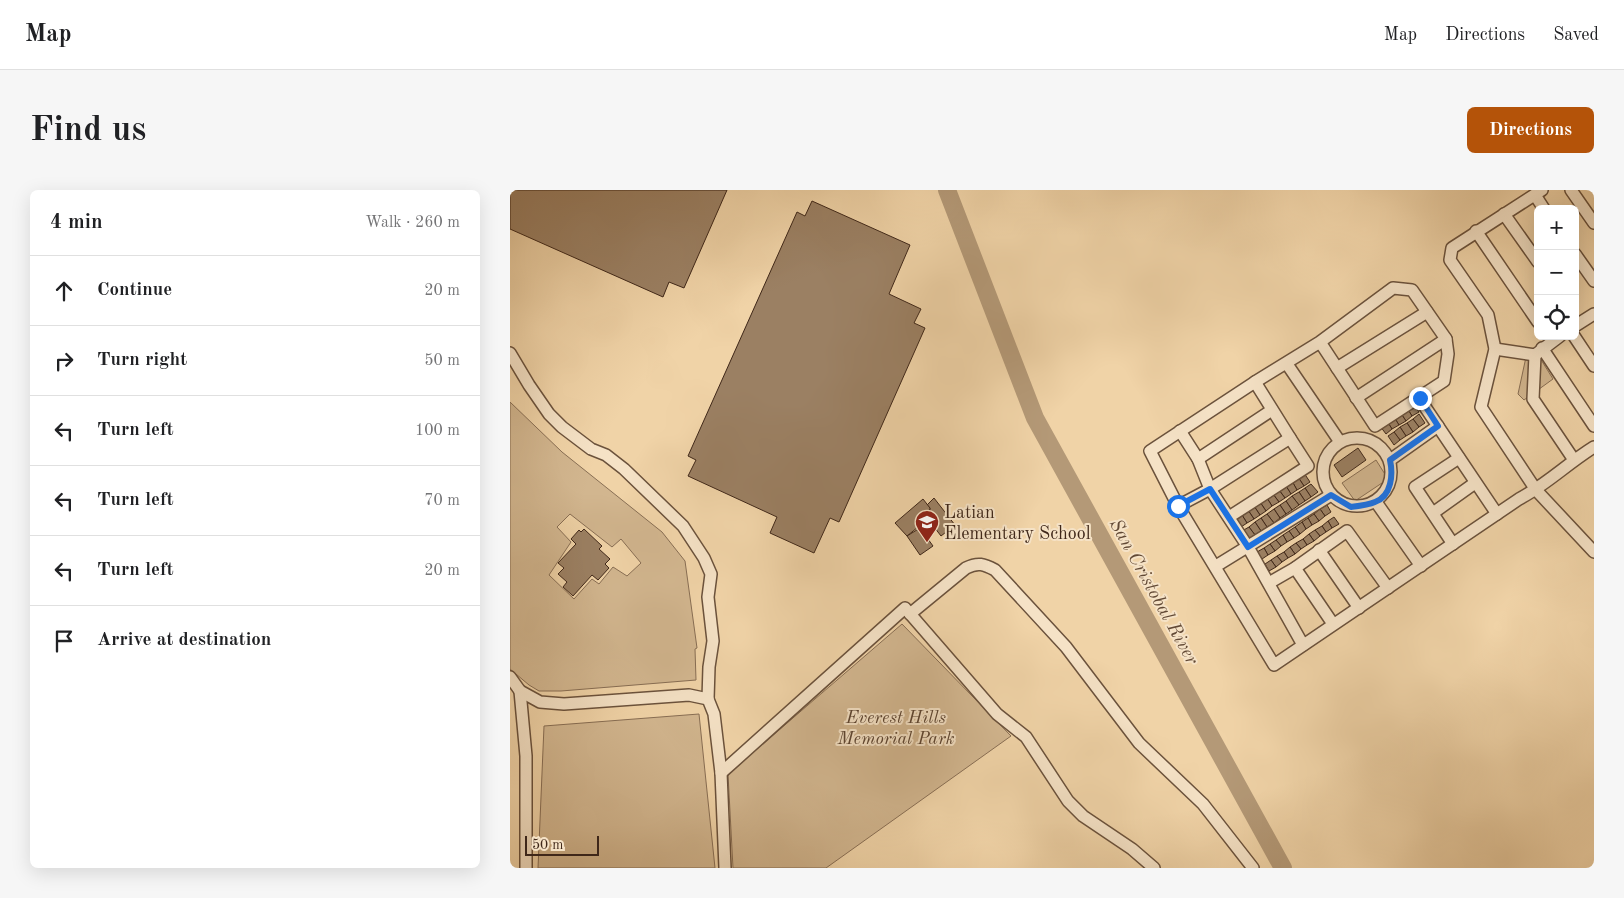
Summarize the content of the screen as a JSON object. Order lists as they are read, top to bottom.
{
  "water": ["San Cristobal River"],
  "parks": ["Everest Hills Memorial Park"],
  "places": {
    "school or university": ["Latian Elementary School"]
  },
  "scale_bar": "50 m",
  "page": {
    "header": "Map",
    "nav": ["Map", "Directions", "Saved"],
    "buttons": "Directions",
    "title": "Find us",
    "heading": ["4 min", "Walk · 260 m"],
    "map_buttons": ["+", "−"],
    "list": [
      ["Continue", "20 m"],
      ["Turn right", "50 m"],
      ["Turn left", "100 m"],
      ["Turn left", "70 m"],
      ["Turn left", "20 m"],
      "Arrive at destination"
    ],
    "scale": "50 m"
  }
}
